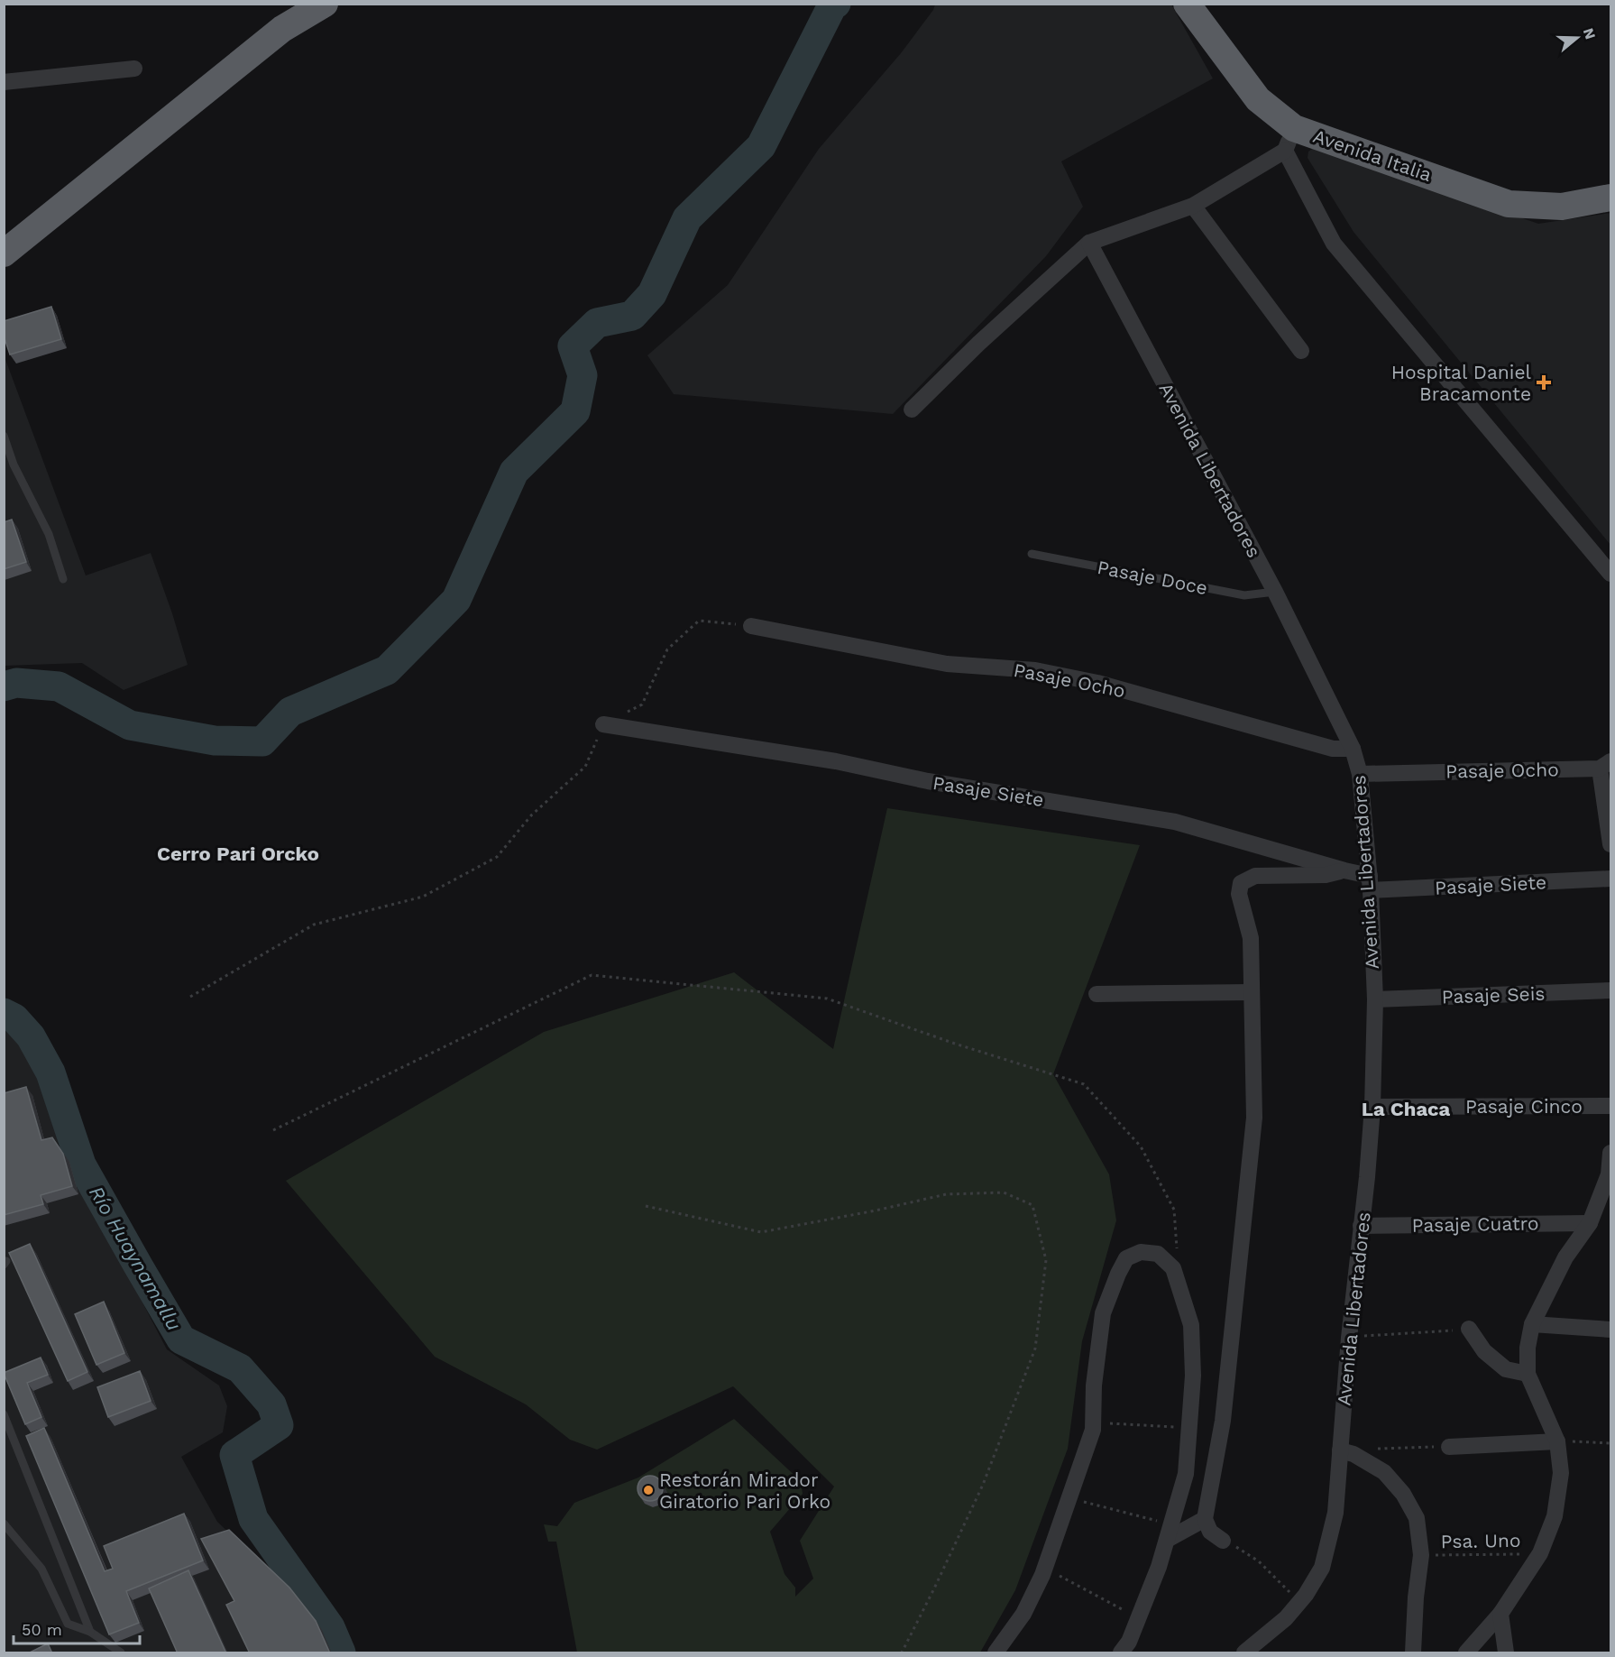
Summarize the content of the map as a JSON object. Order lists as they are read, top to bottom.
{
  "streets": {
    "highway": ["Avenida Italia"],
    "street": [
      "Avenida Libertadores",
      "Pasaje Ocho",
      "Pasaje Siete",
      "Pasaje Seis",
      "Pasaje Cinco",
      "Pasaje Cuatro"
    ],
    "lane": ["Pasaje Doce"],
    "path": ["Psa. Uno"]
  },
  "crossings": [
    ["Avenida Libertadores", "Pasaje Doce"],
    ["Avenida Libertadores", "Pasaje Ocho"],
    ["Avenida Libertadores", "Pasaje Siete"],
    ["Avenida Libertadores", "Pasaje Seis"],
    ["Avenida Libertadores", "Pasaje Cinco"],
    ["Avenida Libertadores", "Pasaje Cuatro"]
  ],
  "districts": ["Cerro Pari Orcko", "La Chaca"],
  "water": ["Río Huaynamallu"],
  "places": {
    "health": ["Hospital Daniel Bracamonte"],
    "other": ["Restorán Mirador Giratorio Pari Orko"]
  },
  "scale_bar": "50 m",
  "north": "right"
}
